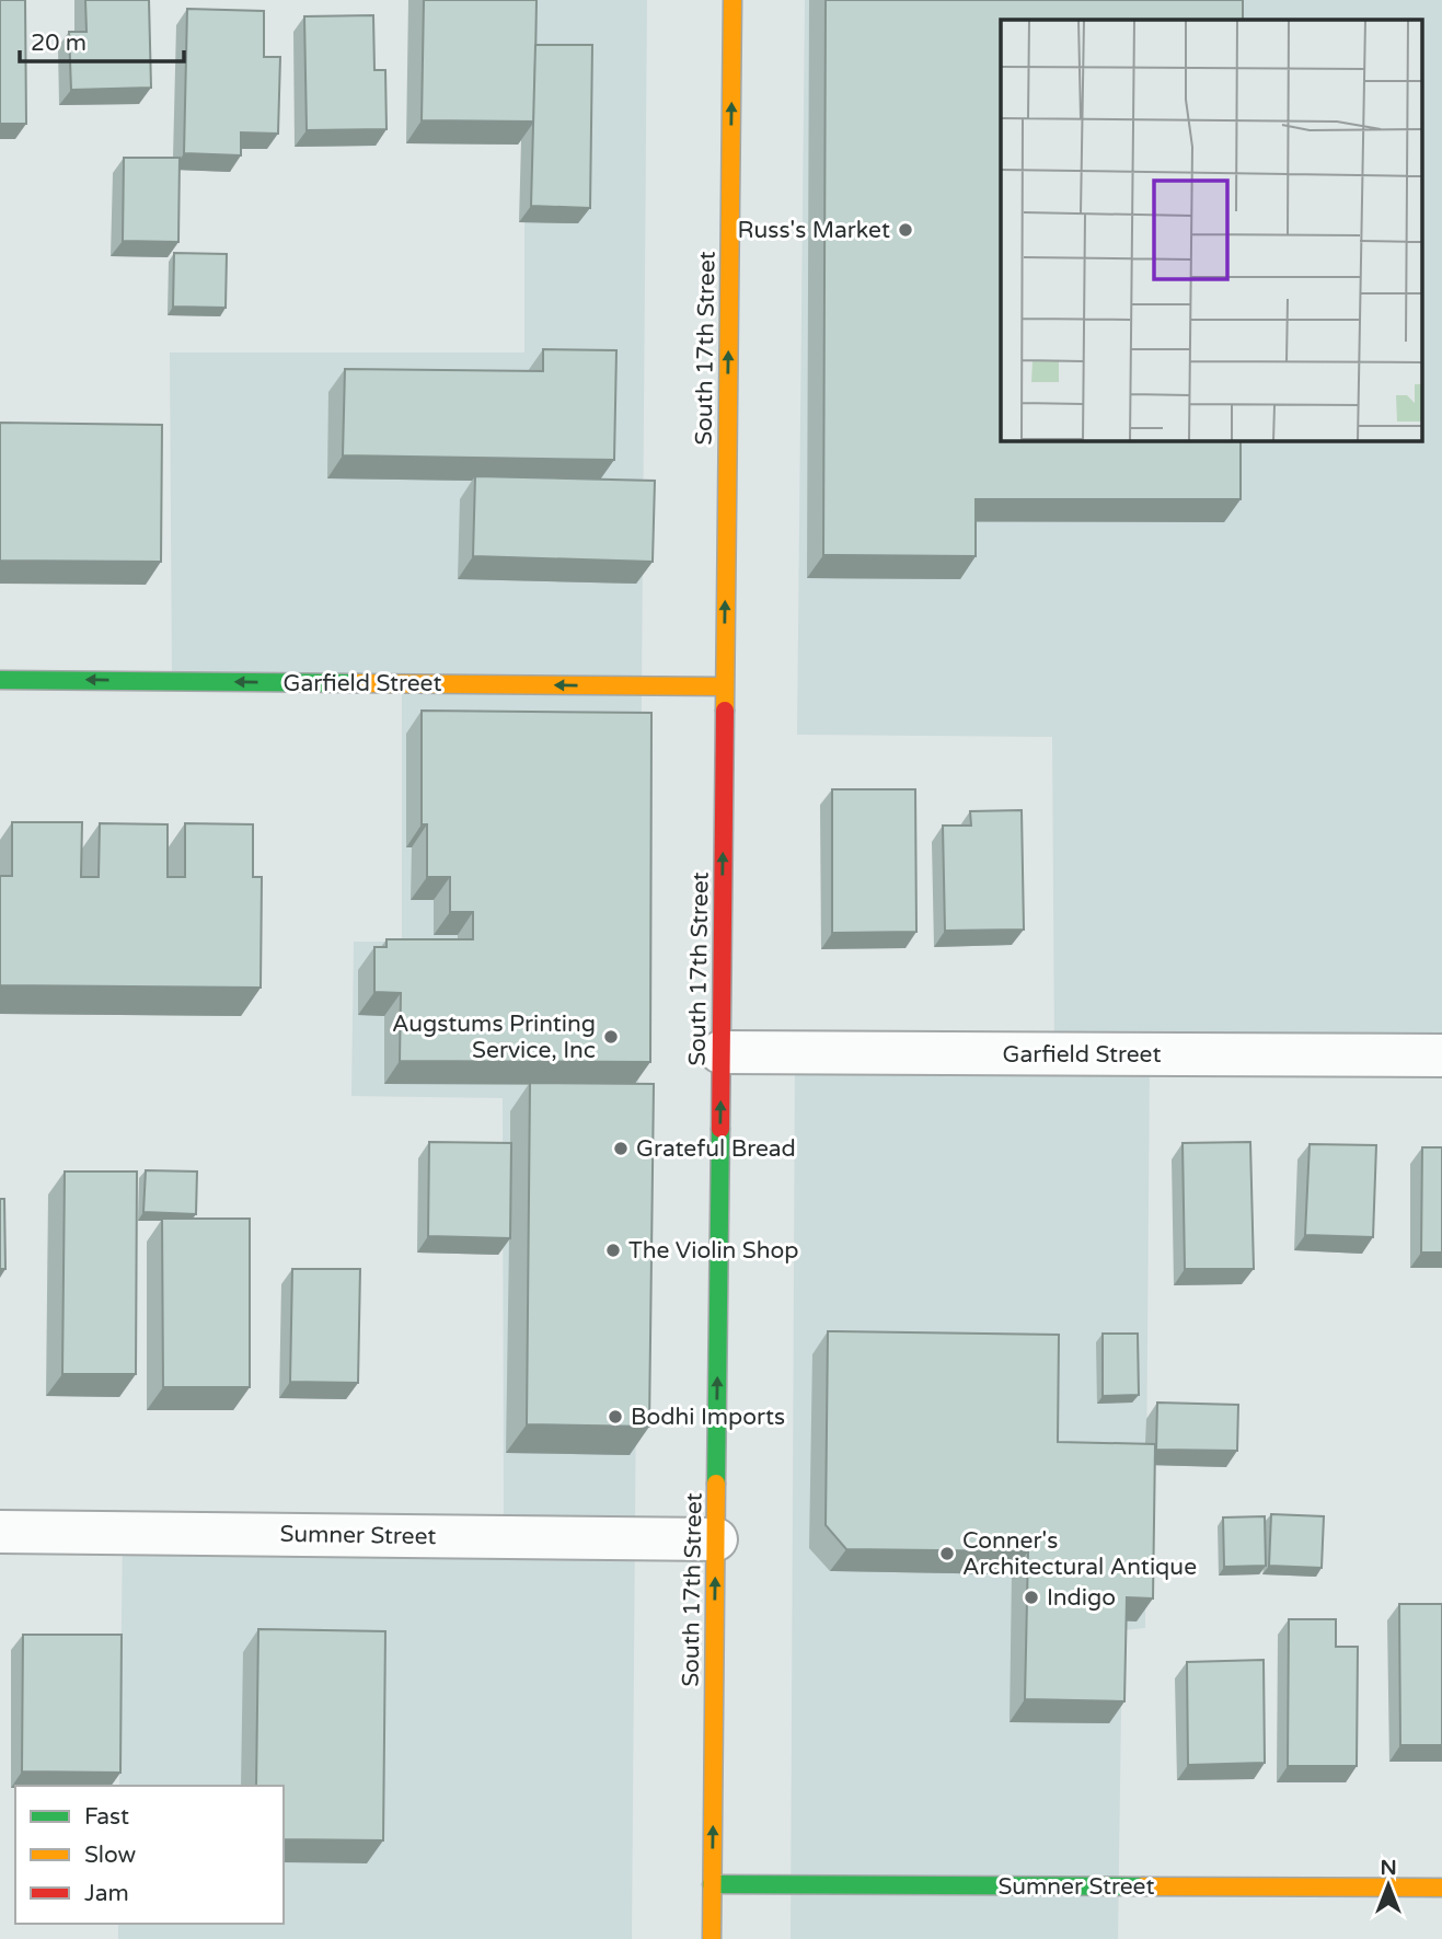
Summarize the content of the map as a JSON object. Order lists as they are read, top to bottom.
{
  "streets": {
    "main road": ["South 17th Street", "Garfield Street", "Sumner Street"]
  },
  "crossings": [
    ["South 17th Street", "Garfield Street"],
    ["South 17th Street", "Sumner Street"]
  ],
  "one_way": ["South 17th Street", "Garfield Street"],
  "places": [
    "Russ's Market",
    "Augstums Printing Service, Inc",
    "Grateful Bread",
    "The Violin Shop",
    "Bodhi Imports",
    "Conner's Architectural Antique",
    "Indigo"
  ],
  "legend": ["Fast", "Slow", "Jam"],
  "scale_bar": "20 m",
  "north": "top"
}
